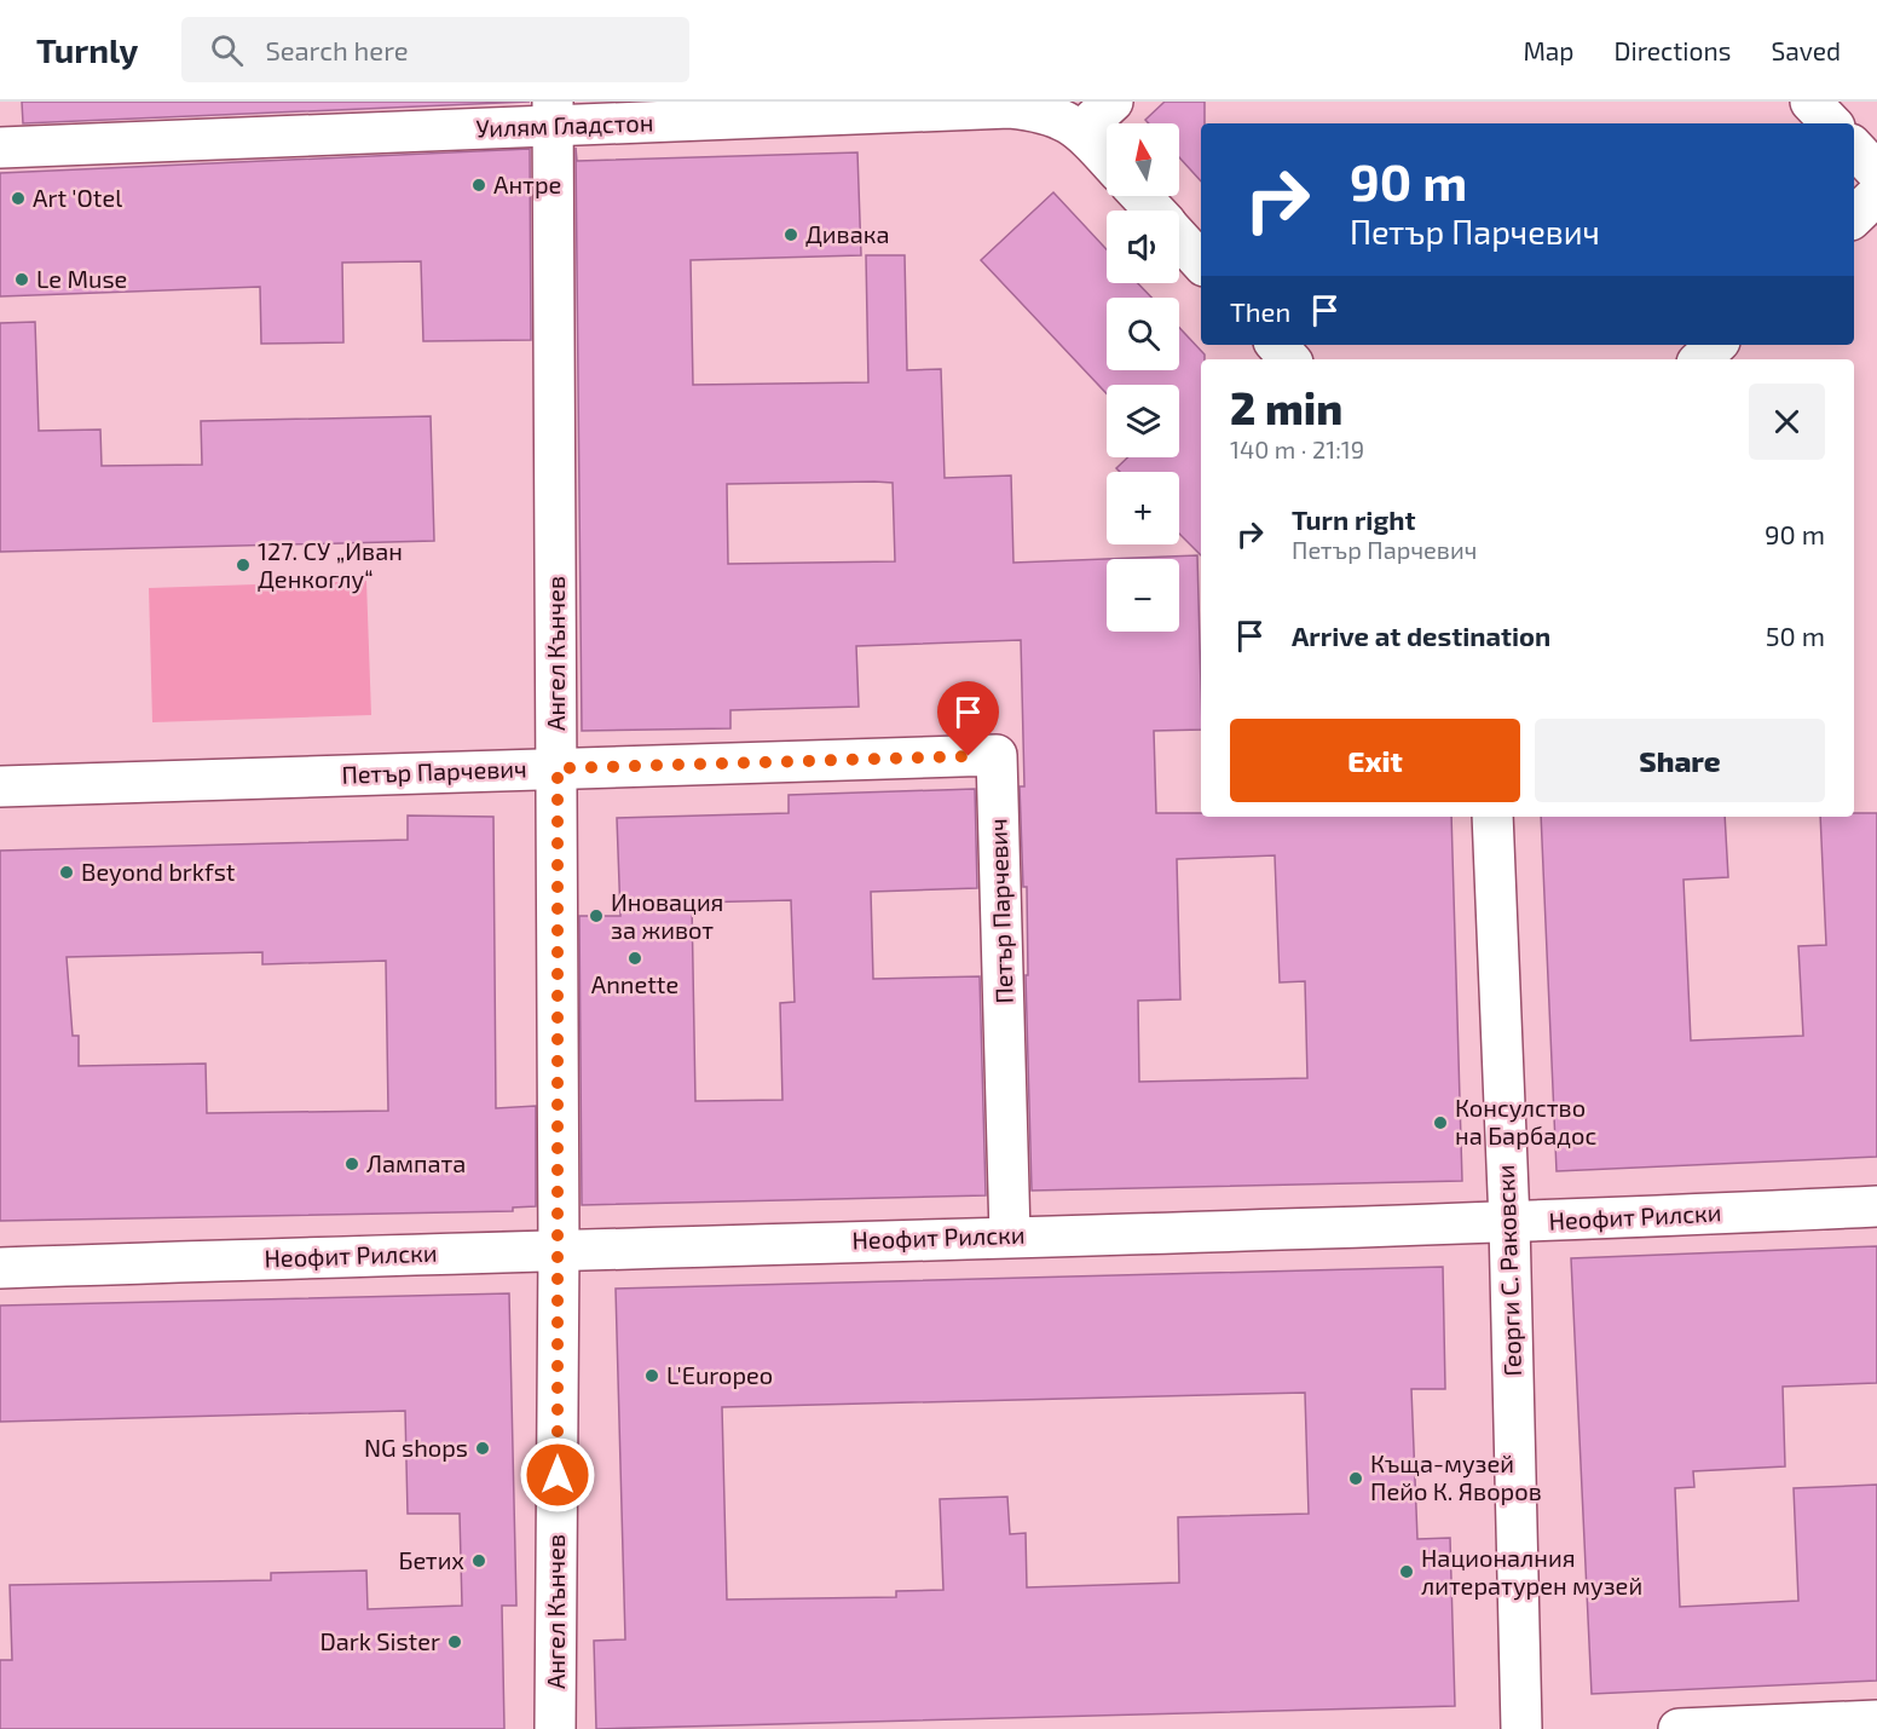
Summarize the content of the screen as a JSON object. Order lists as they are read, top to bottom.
{
  "streets": {
    "street": [
      "Уилям Гладстон",
      "Ангел Кънчев",
      "Петър Парчевич",
      "Неофит Рилски",
      "Георги С. Раковски"
    ]
  },
  "crossings": [
    ["Уилям Гладстон", "Ангел Кънчев"],
    ["Ангел Кънчев", "Петър Парчевич"],
    ["Ангел Кънчев", "Неофит Рилски"],
    ["Петър Парчевич", "Неофит Рилски"],
    ["Неофит Рилски", "Георги С. Раковски"]
  ],
  "places": [
    "Антре",
    "Art 'Otel",
    "Дивака",
    "Le Muse",
    "127. СУ „Иван Денкоглу“",
    "Beyond brkfst",
    "Иновация за живот",
    "Annette",
    "Консулство на Барбадос",
    "Лампата",
    "L'Europeo",
    "NG shops",
    "Къща-музей Пейо К. Яворов",
    "Бетих",
    "Националния литературен музей",
    "Dark Sister"
  ],
  "north": "top",
  "page": {
    "header": "Turnly",
    "search": "Search here",
    "nav": ["Map", "Directions", "Saved"],
    "map_buttons": ["+", "−"],
    "turn": ["90 m", "Петър Парчевич"],
    "then": "Then",
    "heading": ["2 min", "140 m · 21:19"],
    "list": [
      {
        "name": "Turn right",
        "note": "Петър Парчевич",
        "value": "90 m"
      },
      {
        "name": "Arrive at destination",
        "value": "50 m"
      }
    ],
    "buttons": ["Exit", "Share"]
  }
}
